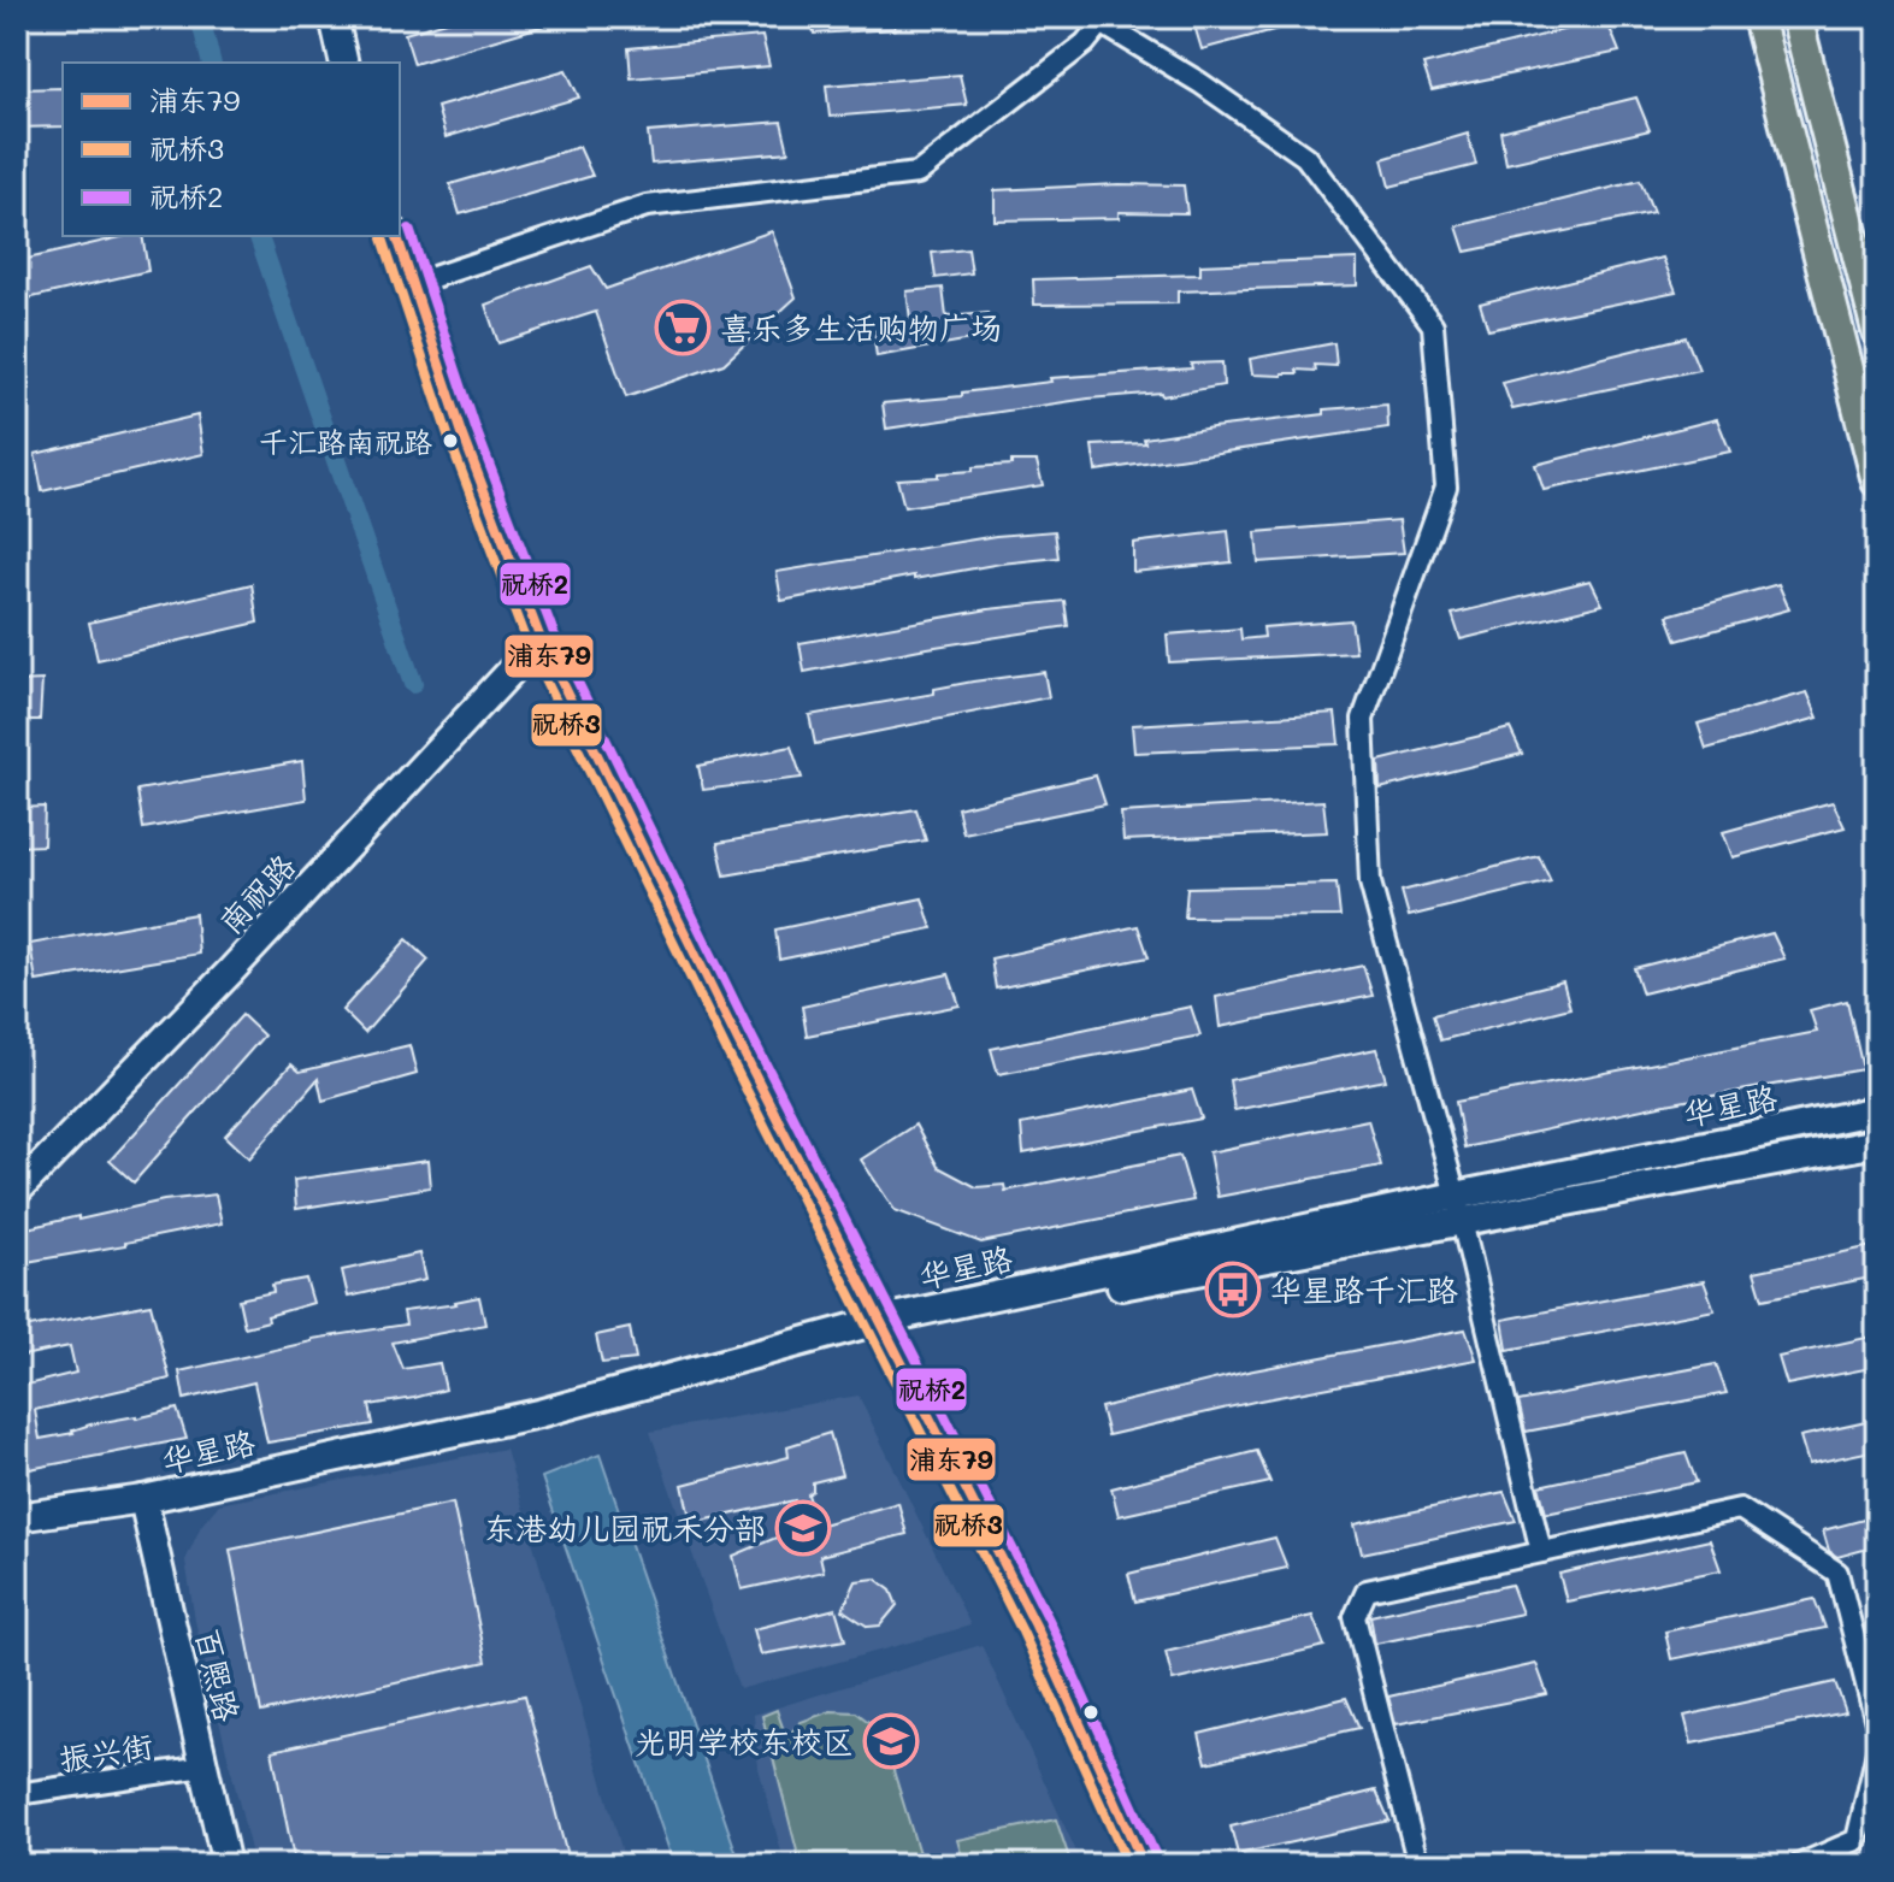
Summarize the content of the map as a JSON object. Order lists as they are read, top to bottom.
{
  "streets": {
    "street": [
      "南祝路",
      "华星路",
      "百熙路",
      "振兴街"
    ]
  },
  "crossings": [
    ["华星路", "百熙路"],
    ["百熙路", "振兴街"]
  ],
  "places": {
    "supermarket": ["喜乐多生活购物广场"],
    "other": ["千汇路南祝路"],
    "bus stop": ["华星路千汇路"],
    "school or university": ["东港幼儿园祝禾分部", "光明学校东校区"]
  },
  "lines": ["transit line 祝桥2", "transit line 浦东79", "transit line 祝桥3"],
  "legend": ["浦东79", "祝桥3", "祝桥2"]
}
